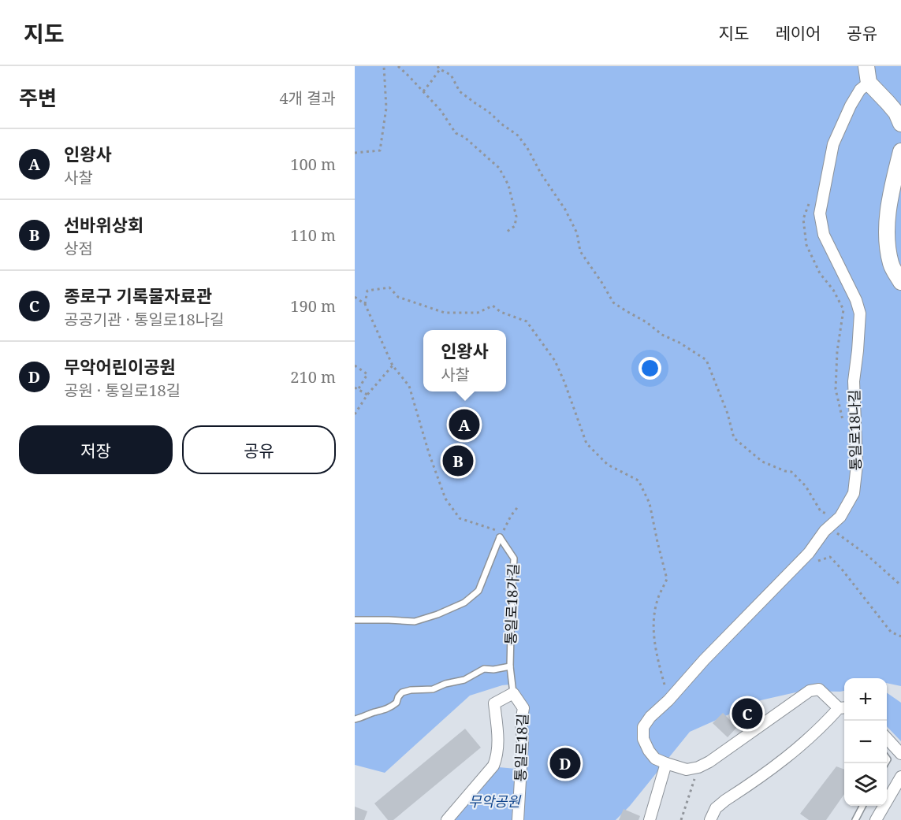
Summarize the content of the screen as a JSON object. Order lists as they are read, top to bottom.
{
  "streets": {
    "street": ["통일로18나길", "통일로18길"],
    "lane": ["통일로18가길"]
  },
  "crossings": [
    ["통일로18가길", "통일로18길"]
  ],
  "parks": ["무악공원"],
  "page": {
    "header": "지도",
    "nav": ["지도", "레이어", "공유"],
    "heading": ["주변", "4개 결과"],
    "list": [
      {
        "mark": "A",
        "name": "인왕사",
        "note": "사찰",
        "value": "100 m"
      },
      {
        "mark": "B",
        "name": "선바위상회",
        "note": "상점",
        "value": "110 m"
      },
      {
        "mark": "C",
        "name": "종로구 기록물자료관",
        "note": "공공기관 · 통일로18나길",
        "value": "190 m"
      },
      {
        "mark": "D",
        "name": "무악어린이공원",
        "note": "공원 · 통일로18길",
        "value": "210 m"
      }
    ],
    "popup": ["인왕사", "사찰"],
    "pins": [
      "A",
      "B",
      "C",
      "D"
    ],
    "buttons": ["저장", "공유"],
    "map_buttons": ["+", "−"]
  }
}
